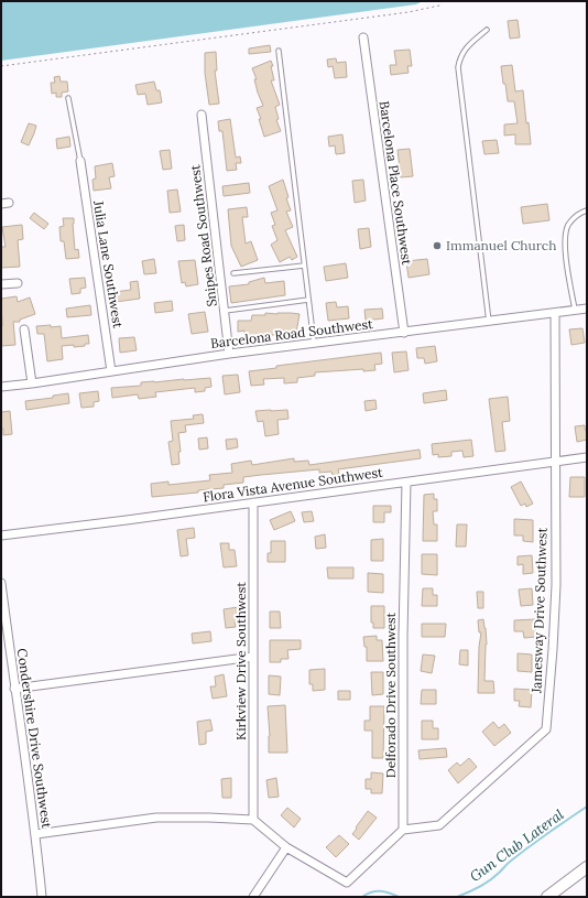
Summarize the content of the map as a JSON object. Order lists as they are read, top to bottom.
{
  "streets": {
    "street": [
      "Barcelona Place Southwest",
      "Snipes Road Southwest",
      "Julia Lane Southwest",
      "Barcelona Road Southwest",
      "Flora Vista Avenue Southwest",
      "Jamesway Drive Southwest",
      "Kirkview Drive Southwest",
      "Delforado Drive Southwest",
      "Condershire Drive Southwest"
    ]
  },
  "crossings": [
    ["Barcelona Place Southwest", "Barcelona Road Southwest"],
    ["Snipes Road Southwest", "Barcelona Road Southwest"],
    ["Julia Lane Southwest", "Barcelona Road Southwest"],
    ["Barcelona Road Southwest", "Jamesway Drive Southwest"],
    ["Flora Vista Avenue Southwest", "Jamesway Drive Southwest"],
    ["Flora Vista Avenue Southwest", "Kirkview Drive Southwest"],
    ["Flora Vista Avenue Southwest", "Delforado Drive Southwest"],
    ["Jamesway Drive Southwest", "Delforado Drive Southwest"]
  ],
  "water": ["Gun Club Lateral"],
  "places": ["Immanuel Church"]
}
